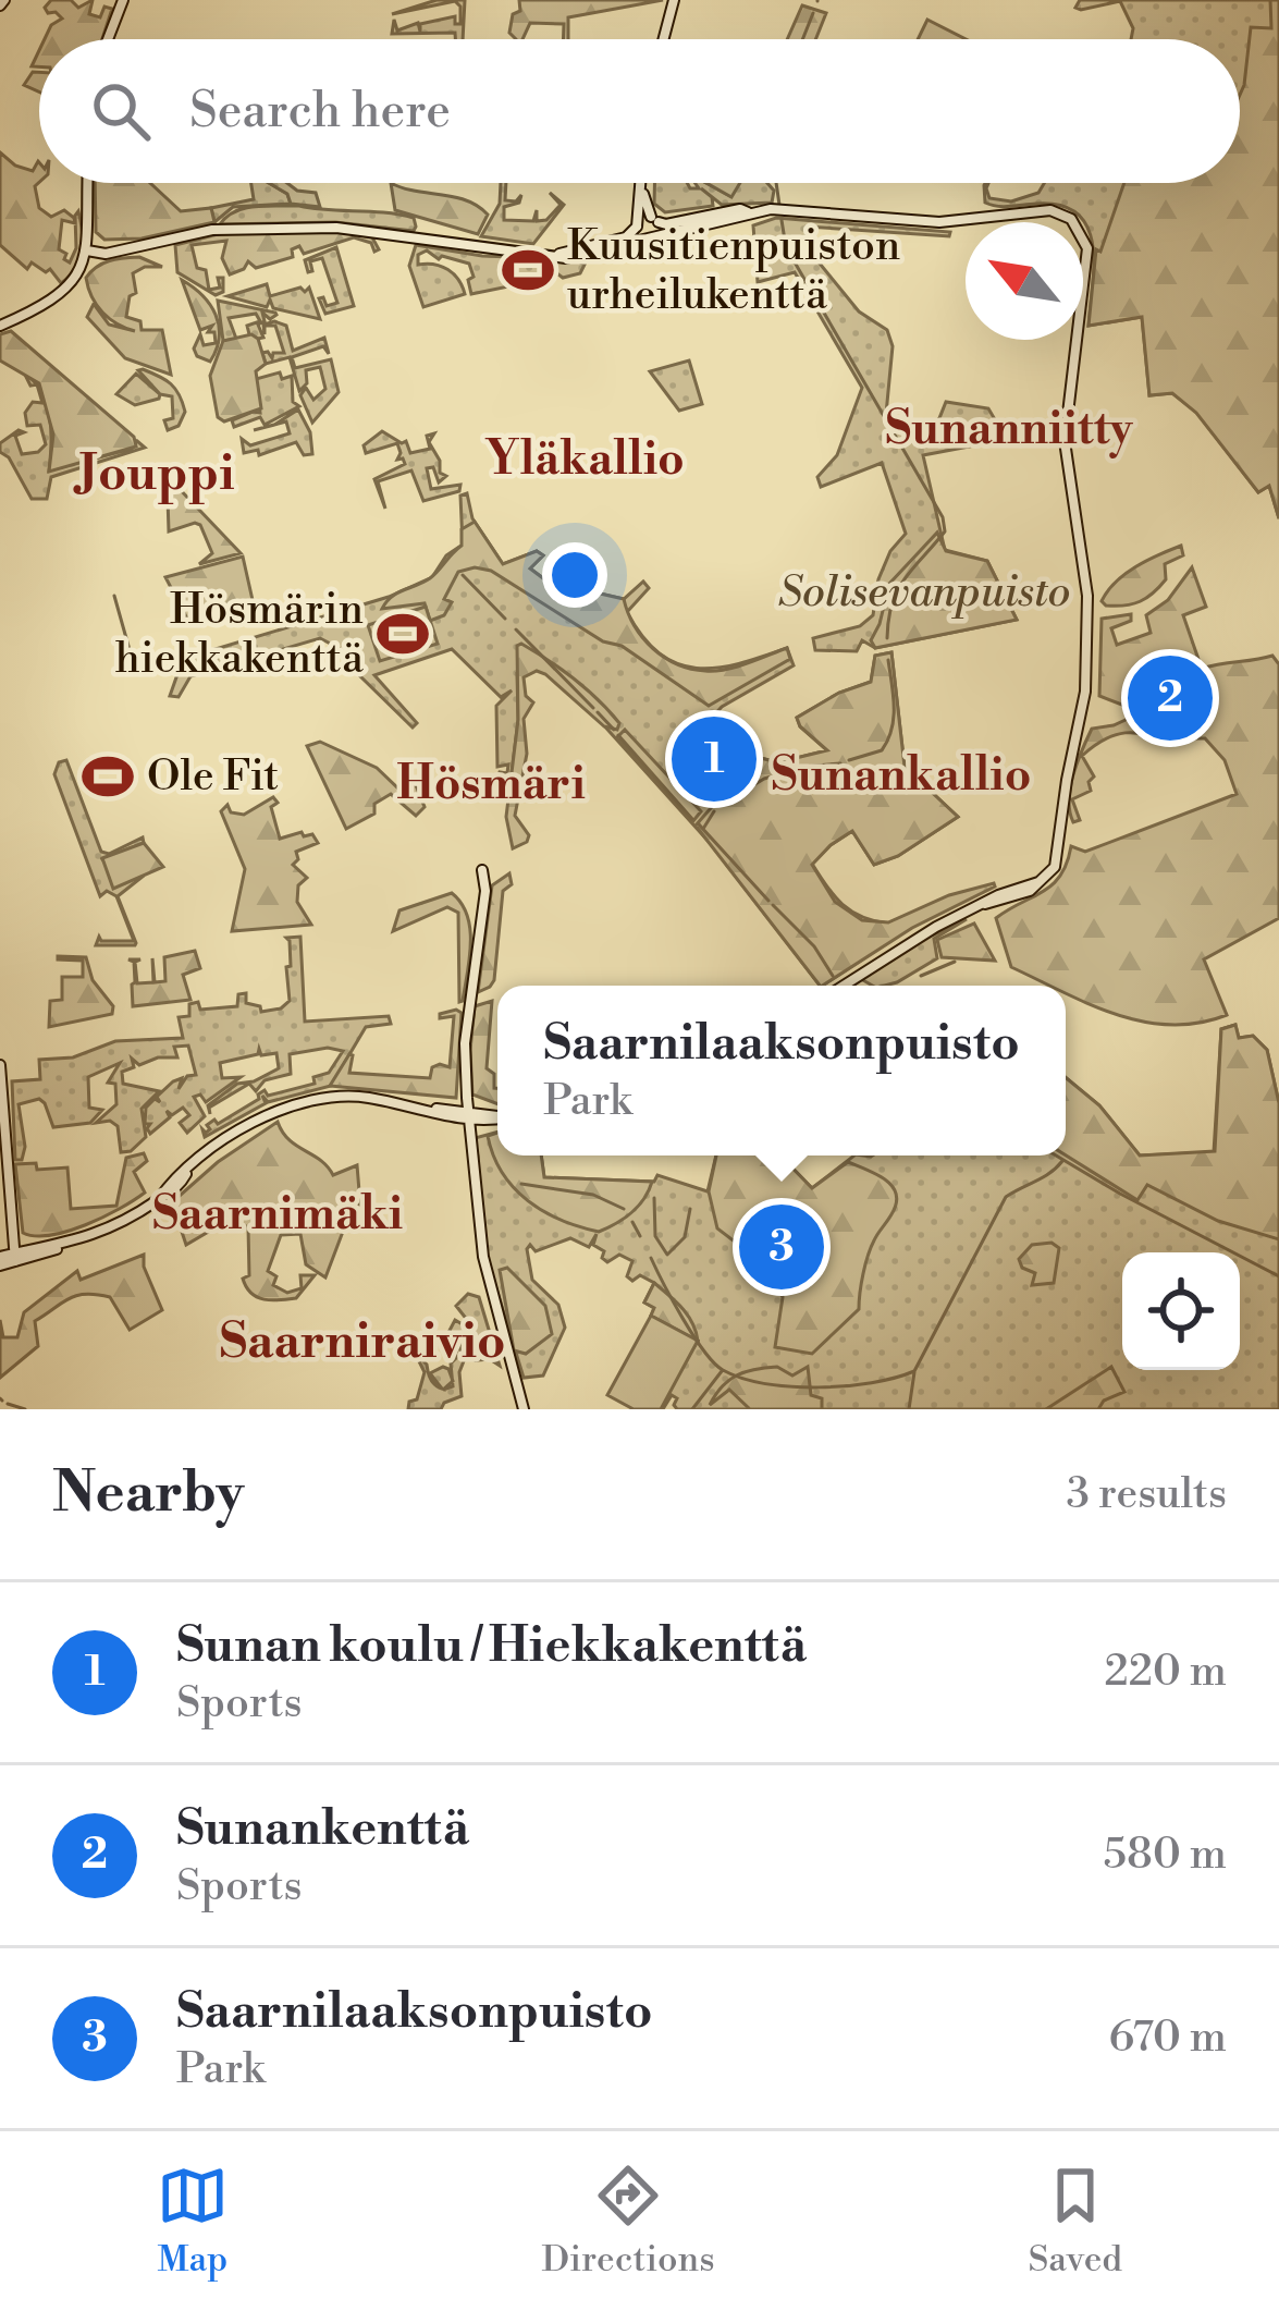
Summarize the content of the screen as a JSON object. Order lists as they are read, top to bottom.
{
  "districts": [
    "Sunanniitty",
    "Yläkallio",
    "Jouppi",
    "Sunankallio",
    "Hösmäri",
    "Saarnimäki",
    "Saarniraivio"
  ],
  "parks": ["Solisevanpuisto"],
  "places": {
    "sports": ["Kuusitienpuiston urheilukenttä", "Hösmärin hiekkakenttä", "Ole Fit"]
  },
  "north": "top left",
  "page": {
    "search": "Search here",
    "pins": ["2", "1", "3"],
    "popup": ["Saarnilaaksonpuisto", "Park"],
    "heading": ["Nearby", "3 results"],
    "list": [
      {
        "mark": "1",
        "name": "Sunan koulu / Hiekkakenttä",
        "note": "Sports",
        "value": "220 m"
      },
      {
        "mark": "2",
        "name": "Sunankenttä",
        "note": "Sports",
        "value": "580 m"
      },
      {
        "mark": "3",
        "name": "Saarnilaaksonpuisto",
        "note": "Park",
        "value": "670 m"
      }
    ],
    "nav": ["Map", "Directions", "Saved"]
  }
}
